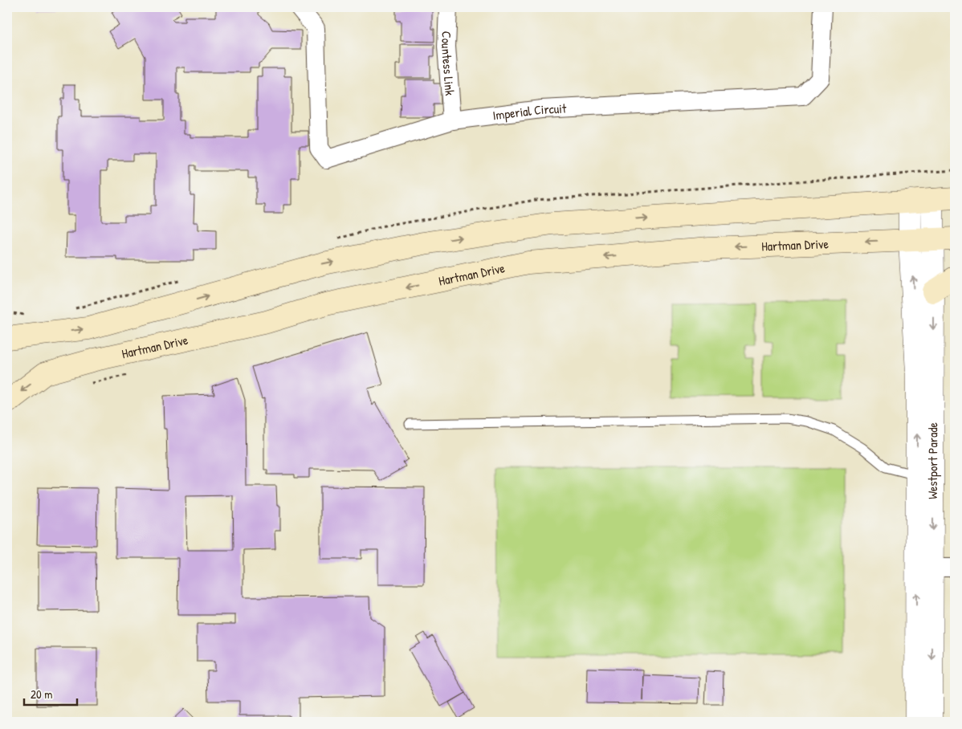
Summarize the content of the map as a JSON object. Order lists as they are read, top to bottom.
{
  "streets": {
    "main road": ["Hartman Drive"],
    "street": ["Countess Link", "Imperial Circuit", "Westport Parade"]
  },
  "crossings": [
    ["Countess Link", "Imperial Circuit"],
    ["Hartman Drive", "Westport Parade"]
  ],
  "scale_bar": "20 m"
}
